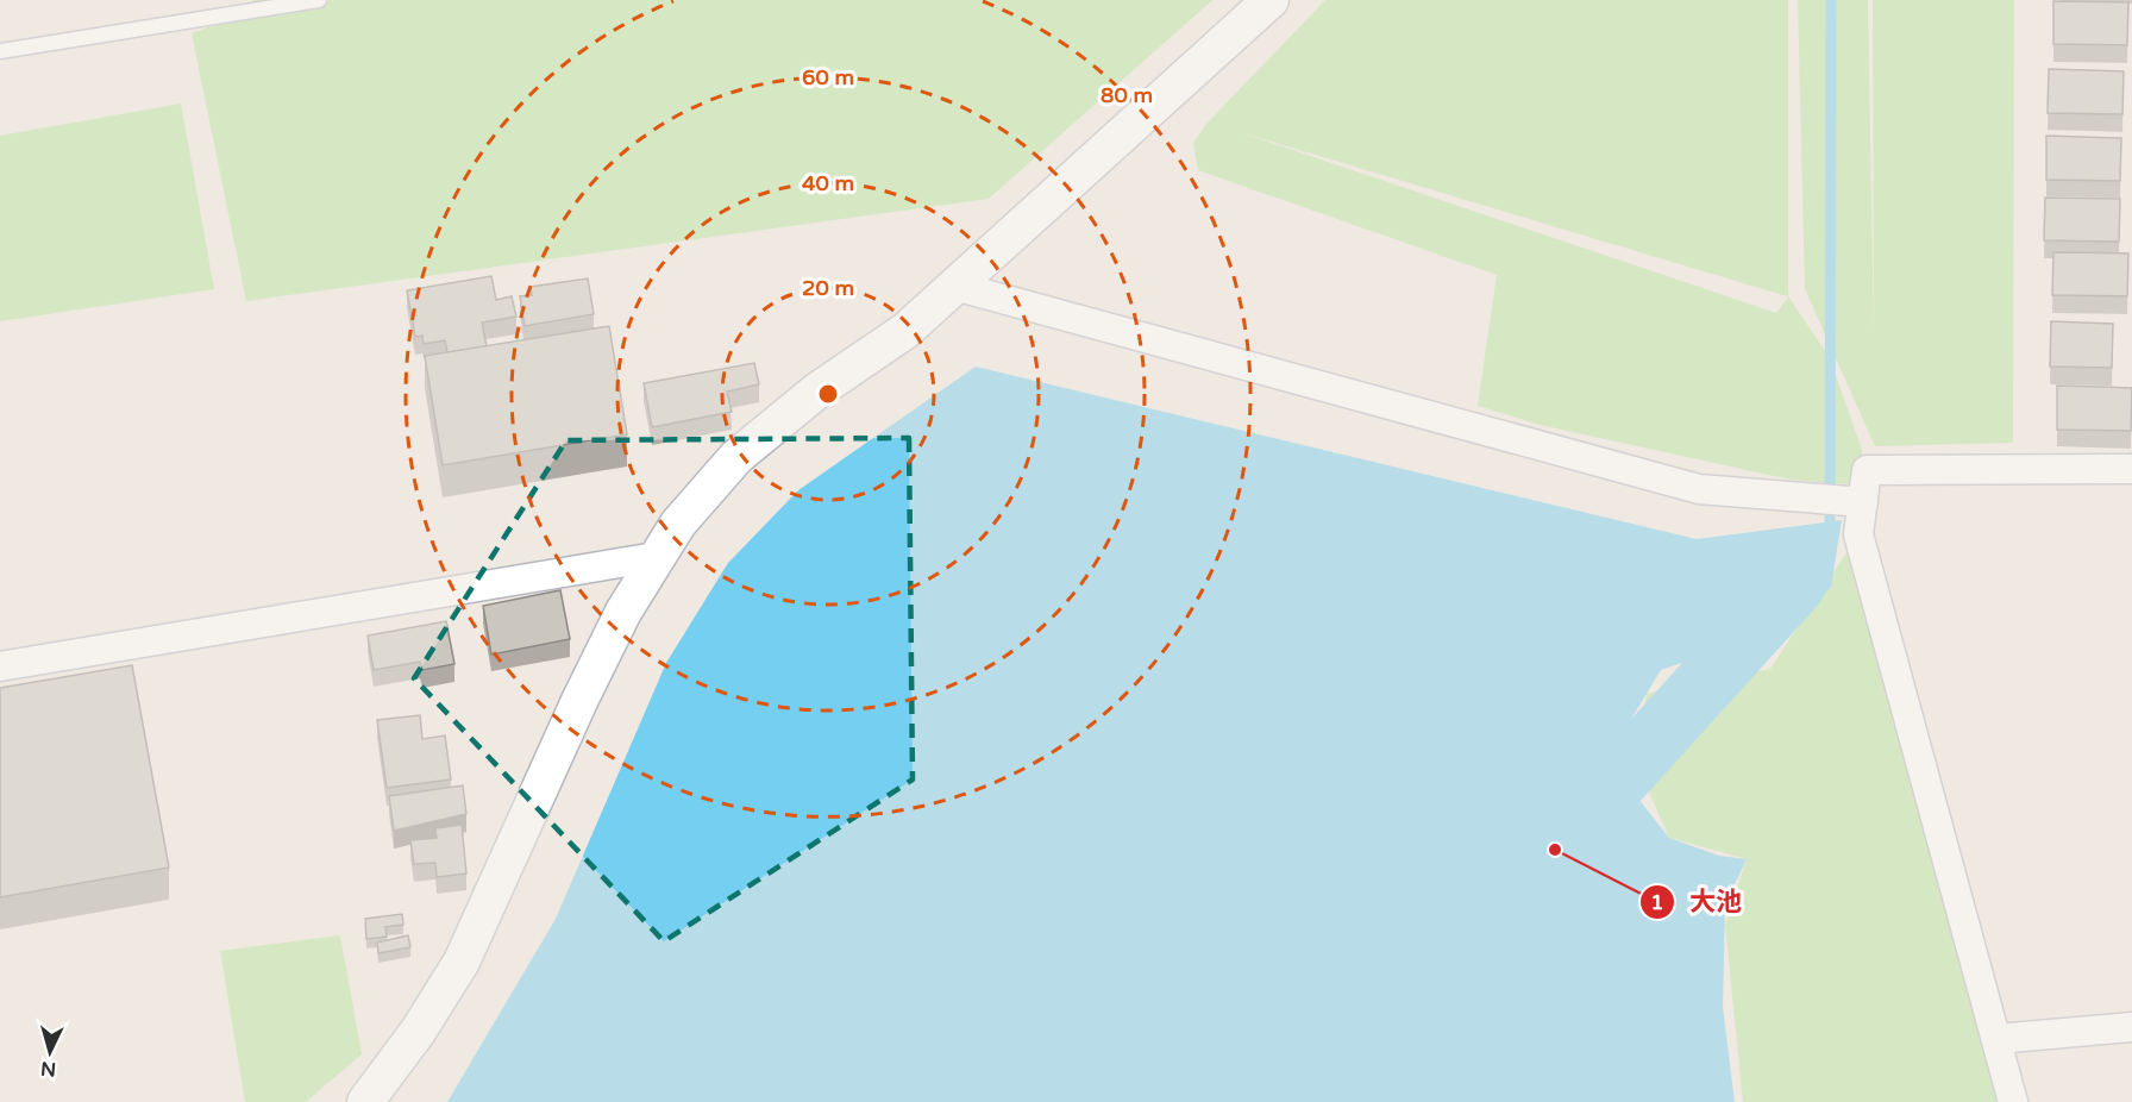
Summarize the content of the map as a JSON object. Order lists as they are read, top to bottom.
{
  "places": ["大池"],
  "north": "bottom",
  "rings": [
    "60 m",
    "80 m",
    "40 m",
    "20 m"
  ]
}
